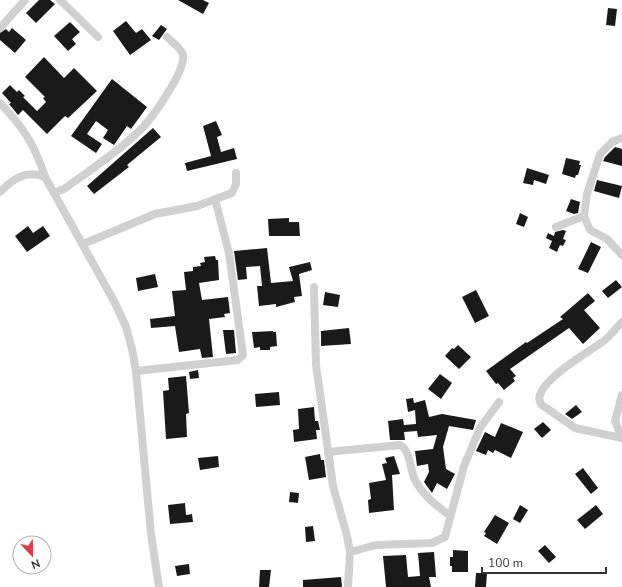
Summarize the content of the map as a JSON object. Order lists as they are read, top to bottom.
{
  "scale_bar": "100 m",
  "north": "bottom"
}
